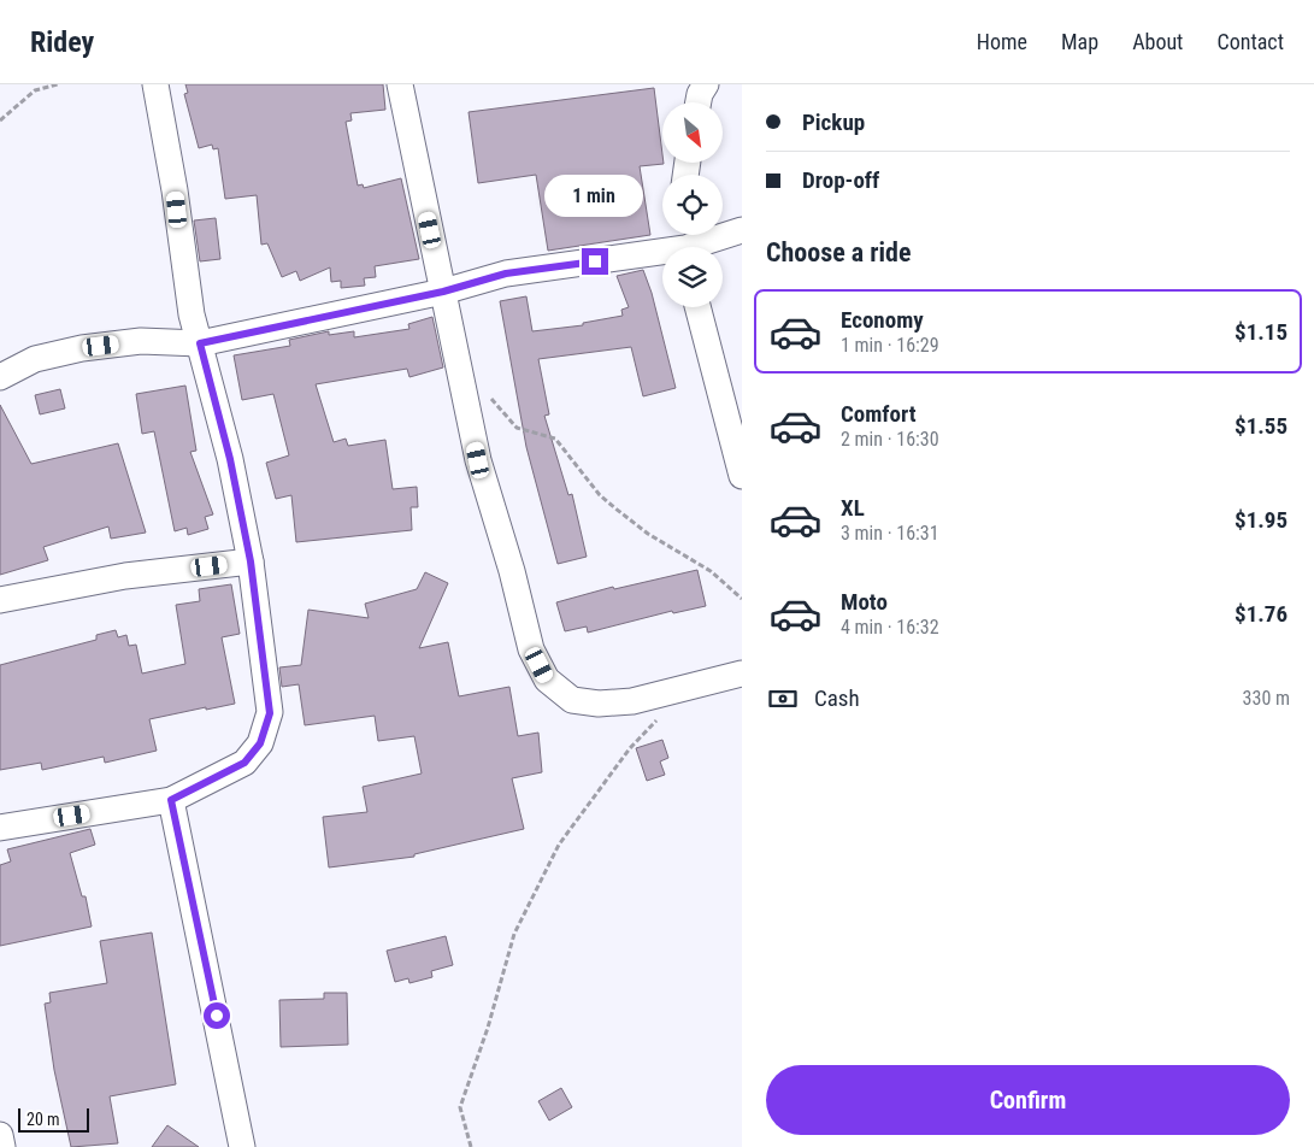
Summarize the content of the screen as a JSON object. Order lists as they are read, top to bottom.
{
  "scale_bar": "20 m",
  "north": "bottom right",
  "page": {
    "header": "Ridey",
    "nav": [
      "Home",
      "Map",
      "About",
      "Contact"
    ],
    "banner": ["Pickup", "Drop-off"],
    "bubble": "1 min",
    "heading": "Choose a ride",
    "list": [
      {
        "name": "Economy",
        "note": "1 min · 16:29",
        "value": "$1.15"
      },
      {
        "name": "Comfort",
        "note": "2 min · 16:30",
        "value": "$1.55"
      },
      {
        "name": "XL",
        "note": "3 min · 16:31",
        "value": "$1.95"
      },
      {
        "name": "Moto",
        "note": "4 min · 16:32",
        "value": "$1.76"
      }
    ],
    "pay": ["Cash", "330 m"],
    "buttons": "Confirm",
    "scale": "20 m"
  }
}
